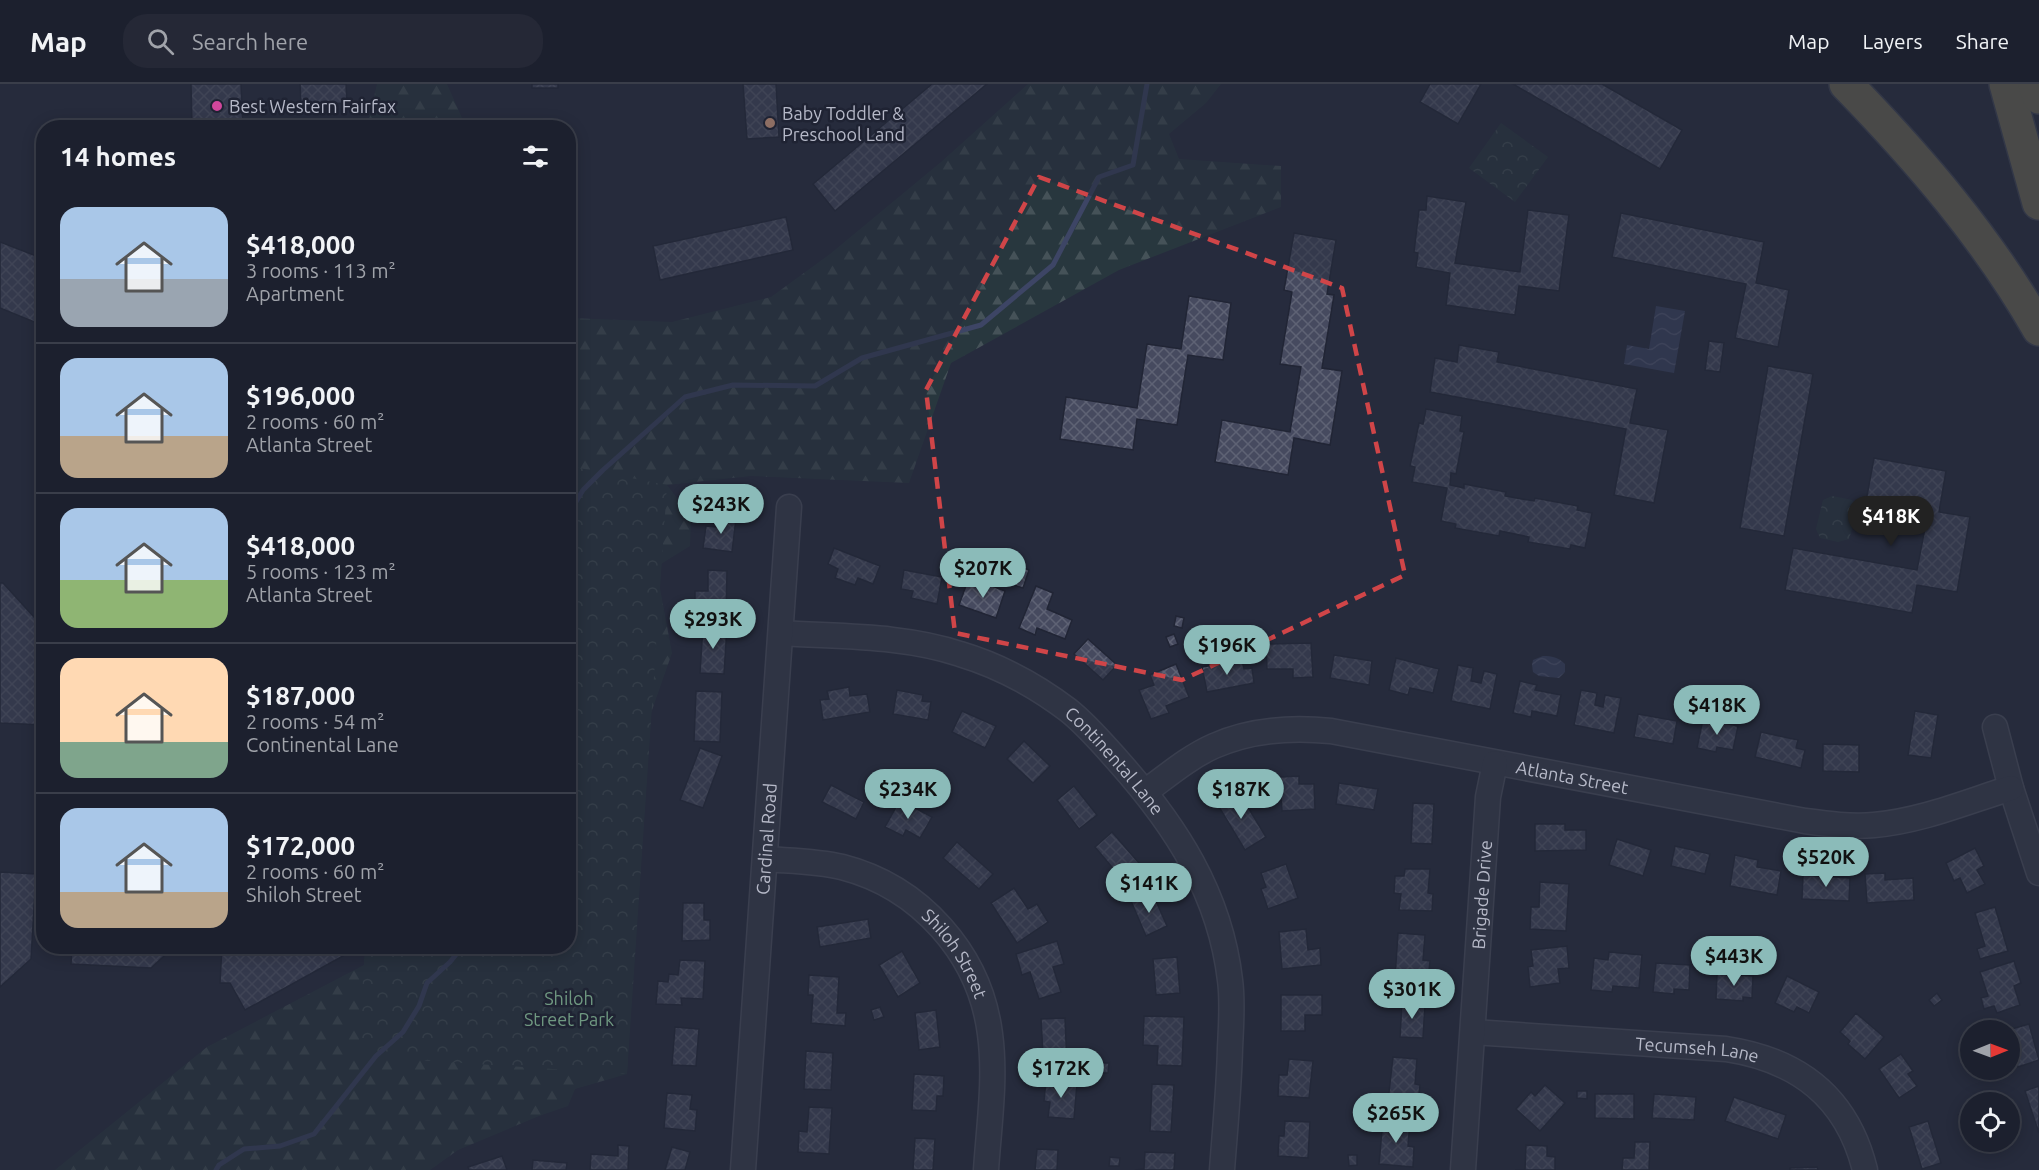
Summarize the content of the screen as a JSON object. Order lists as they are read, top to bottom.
{
  "streets": {
    "street": [
      "Continental Lane",
      "Atlanta Street",
      "Cardinal Road",
      "Brigade Drive",
      "Shiloh Street",
      "Tecumseh Lane"
    ]
  },
  "crossings": [
    ["Continental Lane", "Atlanta Street"],
    ["Continental Lane", "Cardinal Road"],
    ["Atlanta Street", "Brigade Drive"],
    ["Cardinal Road", "Shiloh Street"],
    ["Brigade Drive", "Tecumseh Lane"]
  ],
  "parks": ["Shiloh Street Park"],
  "places": ["Best Western Fairfax", "Baby Toddler & Preschool Land"],
  "north": "right",
  "page": {
    "header": "Map",
    "search": "Search here",
    "nav": ["Map", "Layers", "Share"],
    "heading": "14 homes",
    "list": [
      {
        "name": "$418,000",
        "note": "3 rooms · 113 m² · Apartment"
      },
      {
        "name": "$196,000",
        "note": "2 rooms · 60 m² · Atlanta Street"
      },
      {
        "name": "$418,000",
        "note": "5 rooms · 123 m² · Atlanta Street"
      },
      {
        "name": "$187,000",
        "note": "2 rooms · 54 m² · Continental Lane"
      },
      {
        "name": "$172,000",
        "note": "2 rooms · 60 m² · Shiloh Street"
      }
    ],
    "price": [
      "$243K",
      "$418K",
      "$207K",
      "$293K",
      "$196K",
      "$418K",
      "$234K",
      "$187K",
      "$520K",
      "$141K",
      "$443K",
      "$301K",
      "$172K",
      "$265K"
    ]
  }
}
